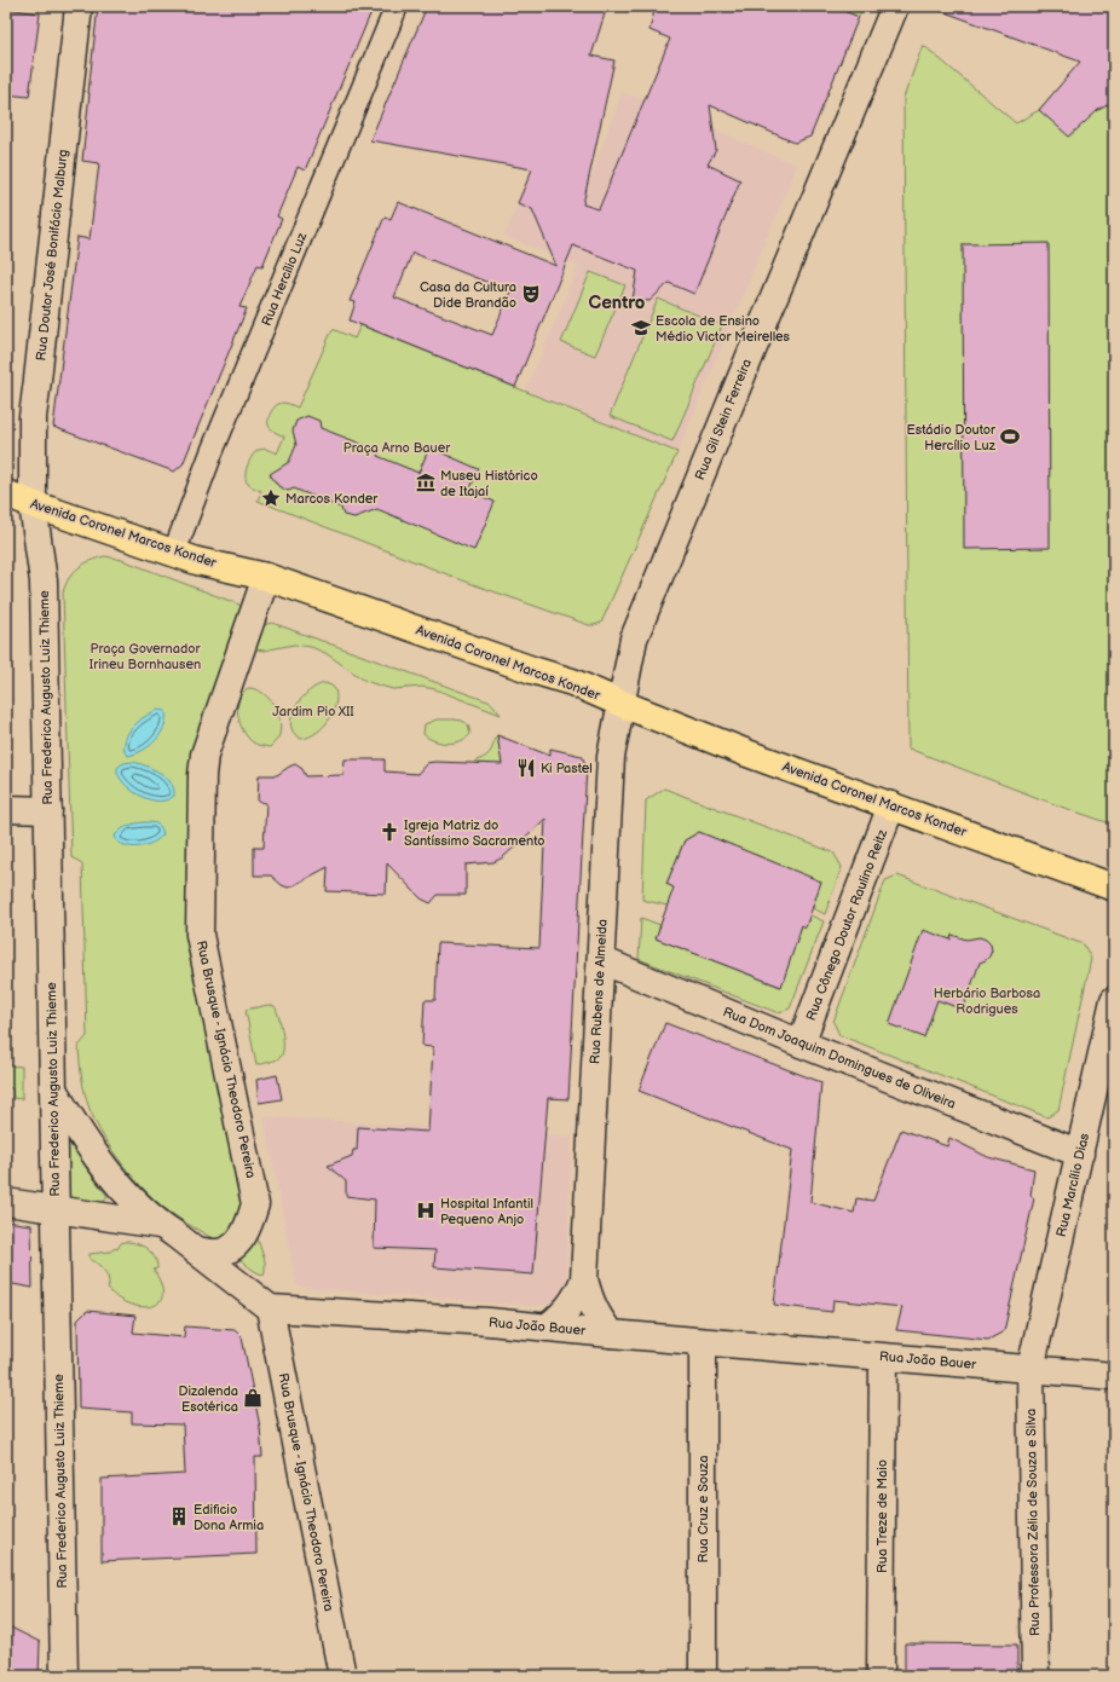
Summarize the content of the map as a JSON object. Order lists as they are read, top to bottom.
{
  "streets": {
    "main road": ["Avenida Coronel Marcos Konder"],
    "street": [
      "Rua Doutor José Bonifácio Malburg",
      "Rua Hercílio Luz",
      "Rua Gil Stein Ferreira",
      "Rua Frederico Augusto Luiz Thieme",
      "Rua Cônego Doutor Raulino Reitz",
      "Rua Rubens de Almeida",
      "Rua Dom Joaquim Domingues de Oliveira",
      "Rua Brusque - Ignácio Theodoro Pereira",
      "Rua Marcílio Dias",
      "Rua João Bauer",
      "Rua Cruz e Souza",
      "Rua Treze de Maio",
      "Rua Professora Zélia de Souza e Silva"
    ]
  },
  "crossings": [
    ["Rua Doutor José Bonifácio Malburg", "Avenida Coronel Marcos Konder"],
    ["Rua Doutor José Bonifácio Malburg", "Rua Frederico Augusto Luiz Thieme"],
    ["Rua Hercílio Luz", "Avenida Coronel Marcos Konder"],
    ["Rua Gil Stein Ferreira", "Avenida Coronel Marcos Konder"],
    ["Rua Gil Stein Ferreira", "Rua Rubens de Almeida"],
    ["Avenida Coronel Marcos Konder", "Rua Frederico Augusto Luiz Thieme"],
    ["Avenida Coronel Marcos Konder", "Rua Cônego Doutor Raulino Reitz"],
    ["Avenida Coronel Marcos Konder", "Rua Rubens de Almeida"],
    ["Avenida Coronel Marcos Konder", "Rua Brusque - Ignácio Theodoro Pereira"],
    ["Rua Cônego Doutor Raulino Reitz", "Rua Dom Joaquim Domingues de Oliveira"],
    ["Rua Rubens de Almeida", "Rua Dom Joaquim Domingues de Oliveira"],
    ["Rua Rubens de Almeida", "Rua João Bauer"],
    ["Rua Dom Joaquim Domingues de Oliveira", "Rua Marcílio Dias"],
    ["Rua Brusque - Ignácio Theodoro Pereira", "Rua João Bauer"],
    ["Rua Marcílio Dias", "Rua João Bauer"],
    ["Rua Marcílio Dias", "Rua Professora Zélia de Souza e Silva"],
    ["Rua João Bauer", "Rua Cruz e Souza"],
    ["Rua João Bauer", "Rua Treze de Maio"],
    ["Rua João Bauer", "Rua Professora Zélia de Souza e Silva"]
  ],
  "districts": ["Centro"],
  "parks": [
    "Praça Arno Bauer",
    "Praça Governador Irineu Bornhausen",
    "Jardim Pio XII",
    "Herbário Barbosa Rodrigues"
  ],
  "places": {
    "theatre": ["Casa da Cultura Dide Brandão"],
    "school or university": ["Escola de Ensino Médio Victor Meirelles"],
    "sports": ["Estádio Doutor Hercílio Luz"],
    "museum": ["Museu Histórico de Itajaí"],
    "place": ["Marcos Konder"],
    "restaurant": ["Ki Pastel"],
    "church": ["Igreja Matriz do Santíssimo Sacramento"],
    "hospital": ["Hospital Infantil Pequeno Anjo"],
    "shop": ["Dizalenda Esotérica"],
    "building": ["Edificio Dona Armia"]
  }
}
